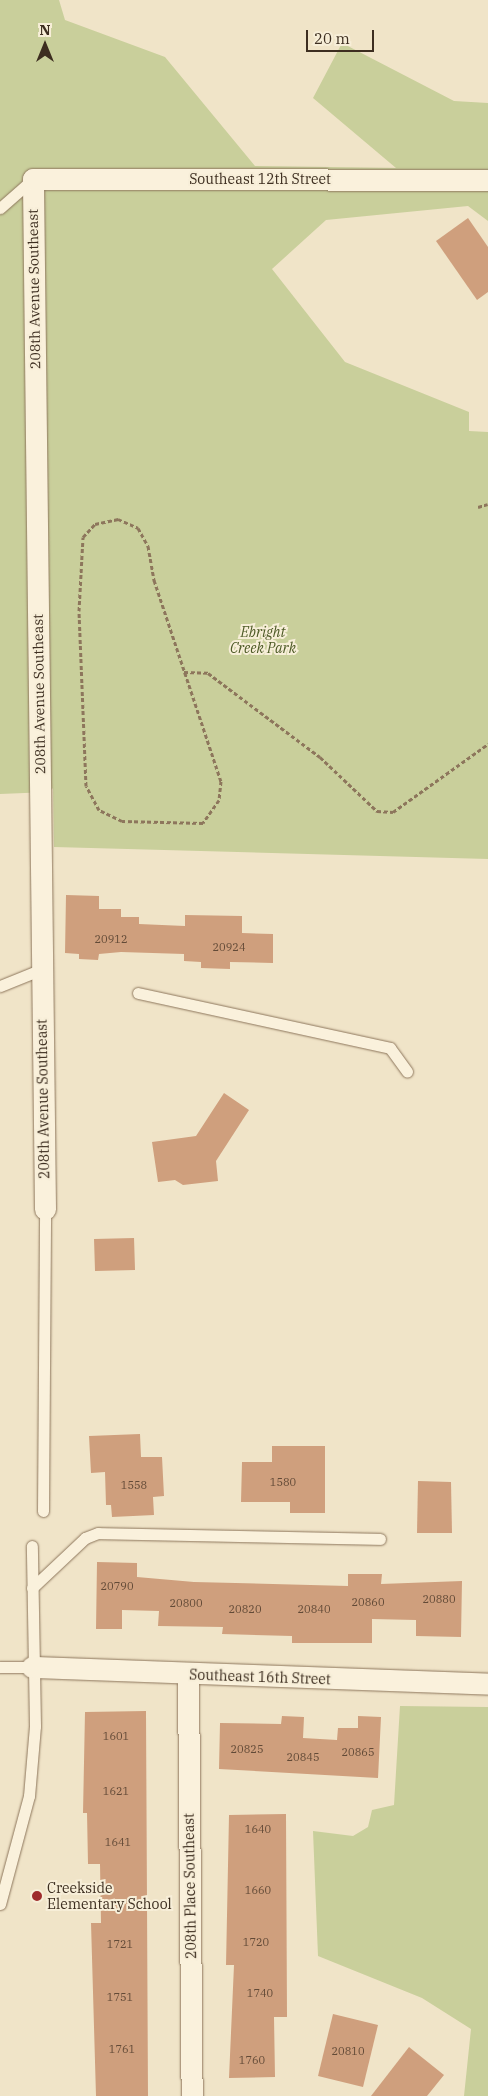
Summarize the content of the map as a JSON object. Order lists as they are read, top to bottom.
{
  "streets": {
    "street": [
      "Southeast 12th Street",
      "208th Avenue Southeast",
      "Southeast 16th Street",
      "208th Place Southeast"
    ]
  },
  "crossings": [
    ["Southeast 12th Street", "208th Avenue Southeast"],
    ["Southeast 16th Street", "208th Place Southeast"]
  ],
  "parks": ["Ebright Creek Park"],
  "places": ["Creekside Elementary School"],
  "house_numbers": [
    "20912",
    "20924",
    "1580",
    "1558",
    "20790",
    "20880",
    "20860",
    "20800",
    "20820",
    "20840",
    "1601",
    "20825",
    "20865",
    "20845",
    "1621",
    "1640",
    "1641",
    "1660",
    "1720",
    "1721",
    "1740",
    "1751",
    "1761",
    "20810",
    "1760"
  ],
  "scale_bar": "20 m",
  "north": "top"
}
